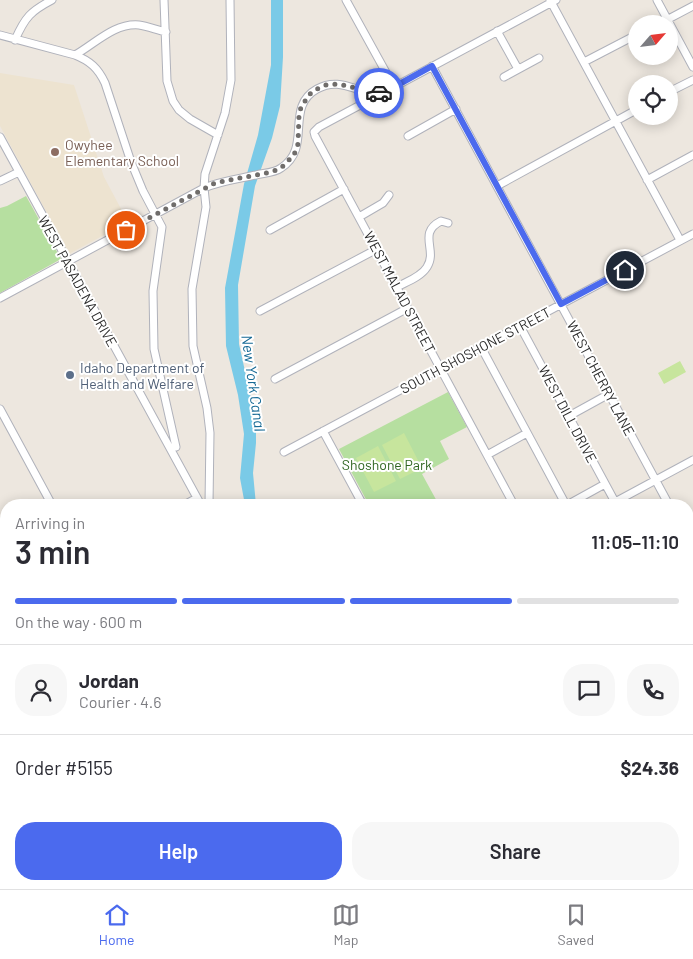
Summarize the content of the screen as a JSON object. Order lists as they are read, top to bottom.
{
  "streets": {
    "street": [
      "WEST PASADENA DRIVE",
      "WEST MALAD STREET",
      "SOUTH SHOSHONE STREET",
      "WEST CHERRY LANE",
      "WEST DILL DRIVE"
    ]
  },
  "crossings": [
    ["WEST MALAD STREET", "SOUTH SHOSHONE STREET"],
    ["SOUTH SHOSHONE STREET", "WEST CHERRY LANE"],
    ["SOUTH SHOSHONE STREET", "WEST DILL DRIVE"],
    ["WEST CHERRY LANE", "WEST DILL DRIVE"]
  ],
  "water": ["New York Canal"],
  "parks": ["Shoshone Park"],
  "places": ["Owyhee Elementary School", "Idaho Department of Health and Welfare"],
  "north": "top right",
  "page": {
    "heading": ["3 min", "Arriving in", "11:05–11:10"],
    "panel": [
      "Jordan",
      "Courier · 4.6",
      "Order #5155",
      "$24.36"
    ],
    "bar": "On the way · 600 m",
    "buttons": ["Help", "Share"],
    "tabs": ["Home", "Map", "Saved"]
  }
}
